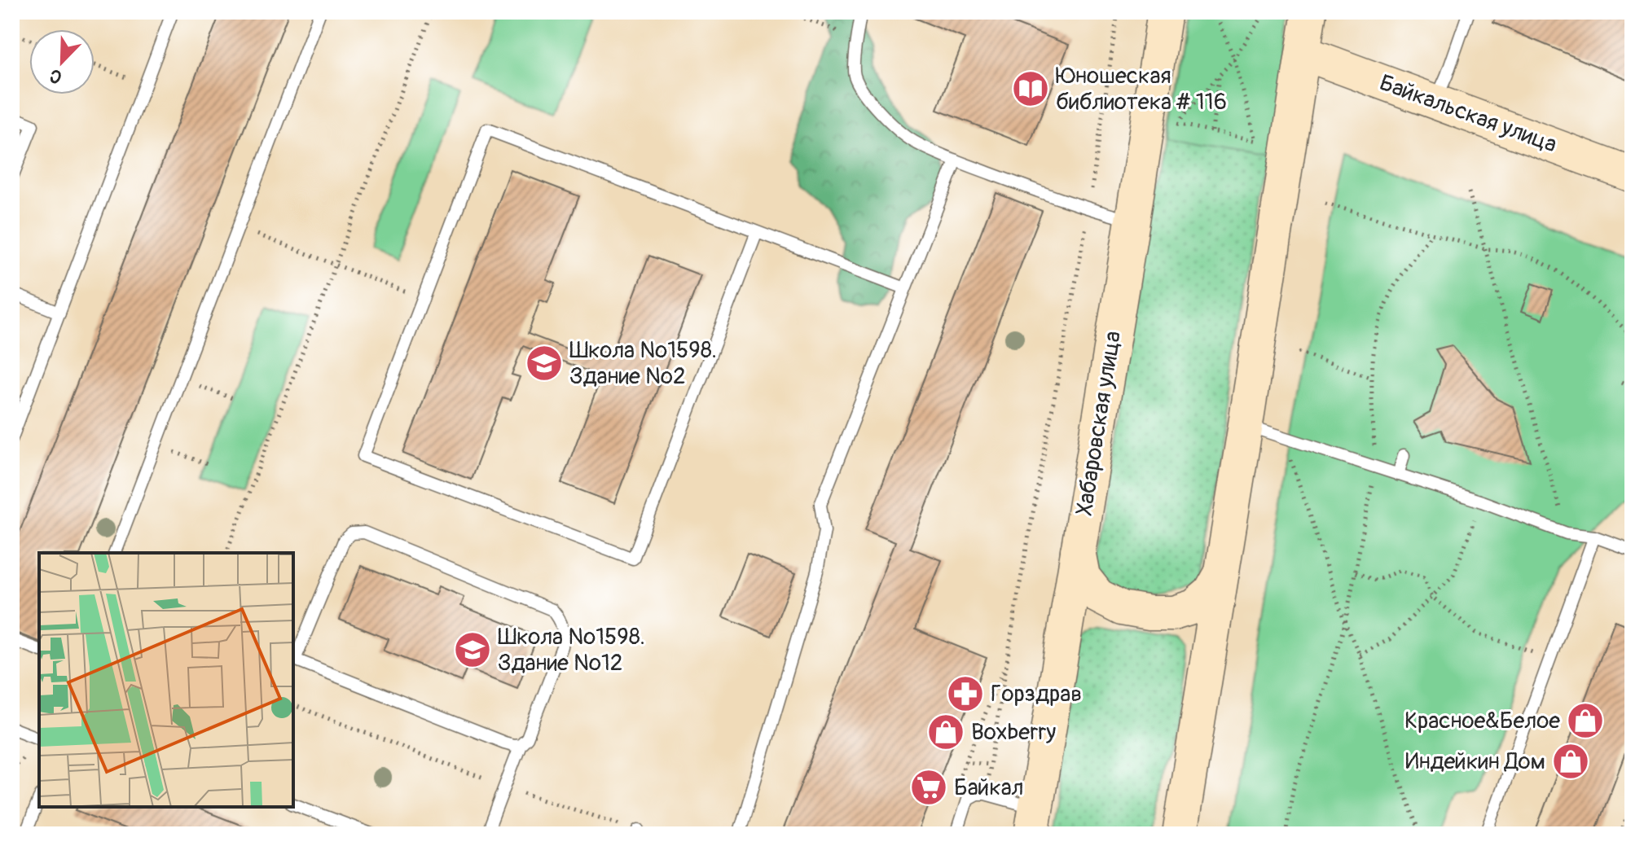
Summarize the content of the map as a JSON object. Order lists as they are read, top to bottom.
{
  "streets": {
    "main road": ["Байкальская улица", "Хабаровская улица"]
  },
  "places": {
    "library": ["Юношеская библиотека # 116"],
    "school or university": ["Школа №1598. Здание №2", "Школа №1598. Здание №12"],
    "pharmacy": ["Горздрав"],
    "shop": ["Красное&Белое", "Boxberry", "Индейкин Дом"],
    "supermarket": ["Байкал"]
  },
  "north": "bottom left"
}
